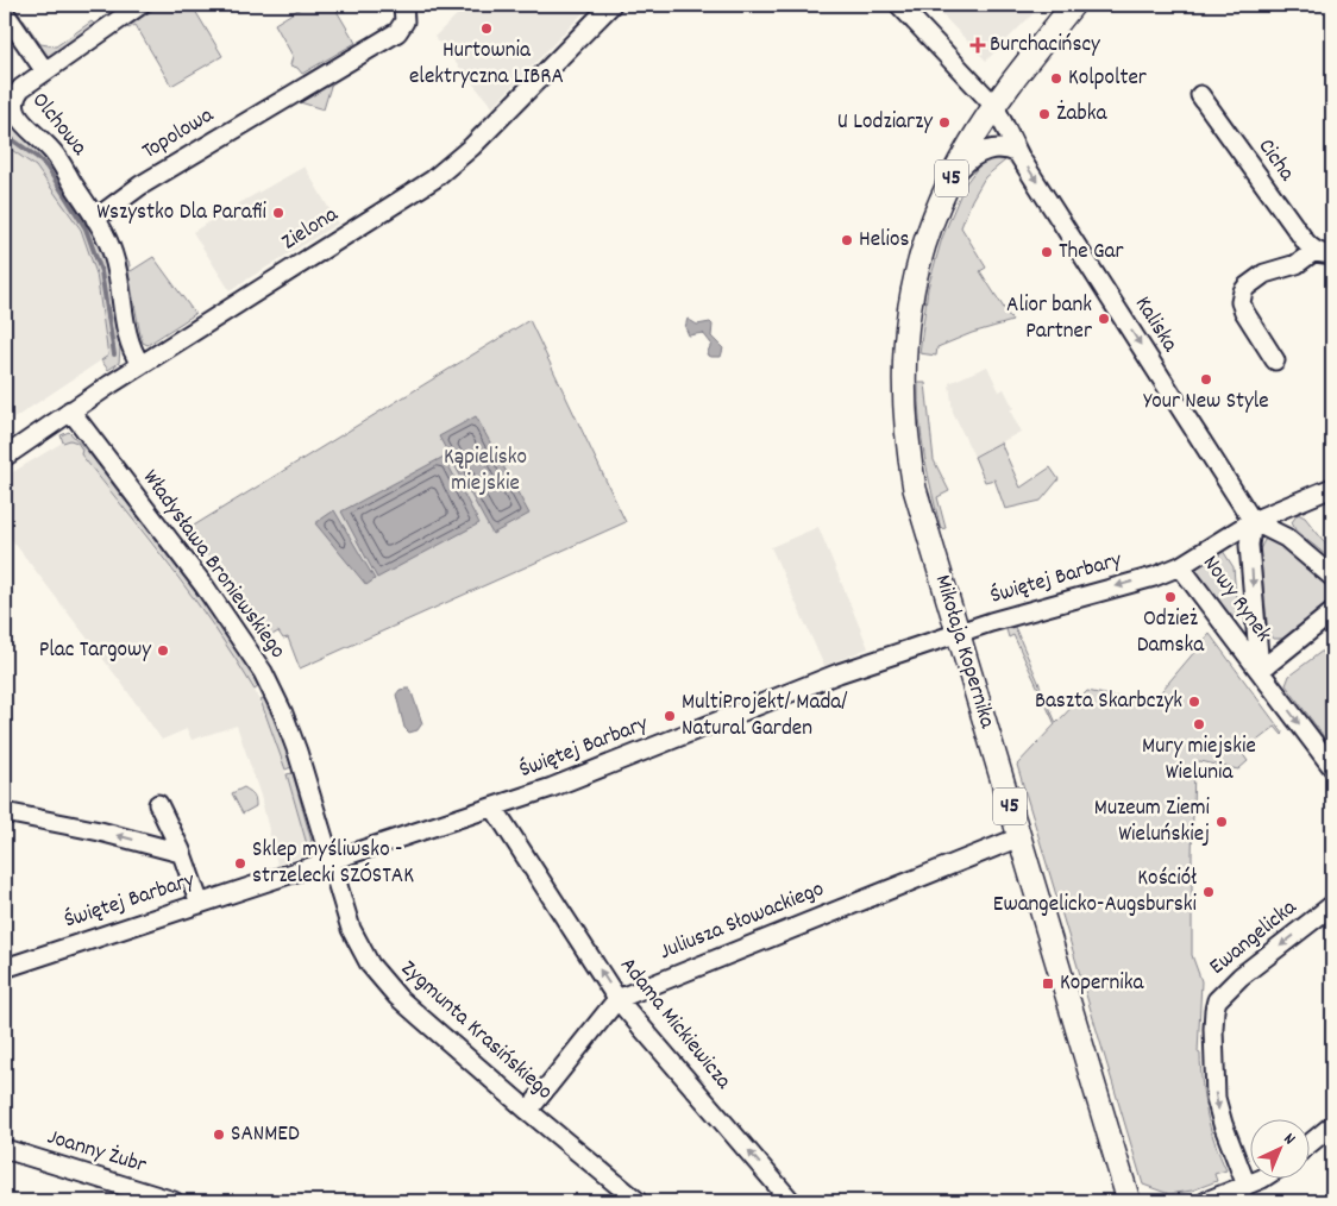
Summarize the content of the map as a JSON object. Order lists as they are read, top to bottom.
{
  "streets": {
    "main road": ["45", "Mikołaja Kopernika"],
    "street": [
      "Olchowa",
      "Topolowa",
      "Cicha",
      "Zielona",
      "Kaliska",
      "Władysława Broniewskiego",
      "Świętej Barbary",
      "Nowy Rynek",
      "Juliusza Słowackiego",
      "Ewangelicka",
      "Adama Mickiewicza",
      "Zygmunta Krasińskiego",
      "Joanny Żubr"
    ]
  },
  "crossings": [
    ["Olchowa", "Topolowa"],
    ["45", "Kaliska"],
    ["45", "Mikołaja Kopernika"],
    ["Zielona", "Władysława Broniewskiego"],
    ["Kaliska", "Nowy Rynek"],
    ["Kaliska", "Mikołaja Kopernika"],
    ["Władysława Broniewskiego", "Świętej Barbary"],
    ["Władysława Broniewskiego", "Zygmunta Krasińskiego"],
    ["Świętej Barbary", "Nowy Rynek"],
    ["Świętej Barbary", "Mikołaja Kopernika"],
    ["Świętej Barbary", "Adama Mickiewicza"],
    ["Świętej Barbary", "Zygmunta Krasińskiego"],
    ["Mikołaja Kopernika", "Juliusza Słowackiego"],
    ["Juliusza Słowackiego", "Adama Mickiewicza"],
    ["Juliusza Słowackiego", "Zygmunta Krasińskiego"]
  ],
  "one_way": ["Kaliska", "Ewangelicka", "Adama Mickiewicza"],
  "parks": ["Kąpielisko miejskie"],
  "places": {
    "other": [
      "Hurtownia elektryczna LIBRA",
      "Kolpolter",
      "Żabka",
      "U Lodziarzy",
      "Wszystko Dla Parafii",
      "Helios",
      "The Gar",
      "Alior bank Partner",
      "Your New Style",
      "Odzież Damska",
      "Plac Targowy",
      "Baszta Skarbczyk",
      "MultiProjekt/ Mada/ Natural Garden",
      "Mury miejskie Wielunia",
      "Muzeum Ziemi Wieluńskiej",
      "Sklep myśliwsko - strzelecki SZÓSTAK",
      "Kościół Ewangelicko-Augsburski",
      "SANMED"
    ],
    "health": ["Burchacińscy"],
    "transit": ["Kopernika"]
  },
  "north": "top right"
}
